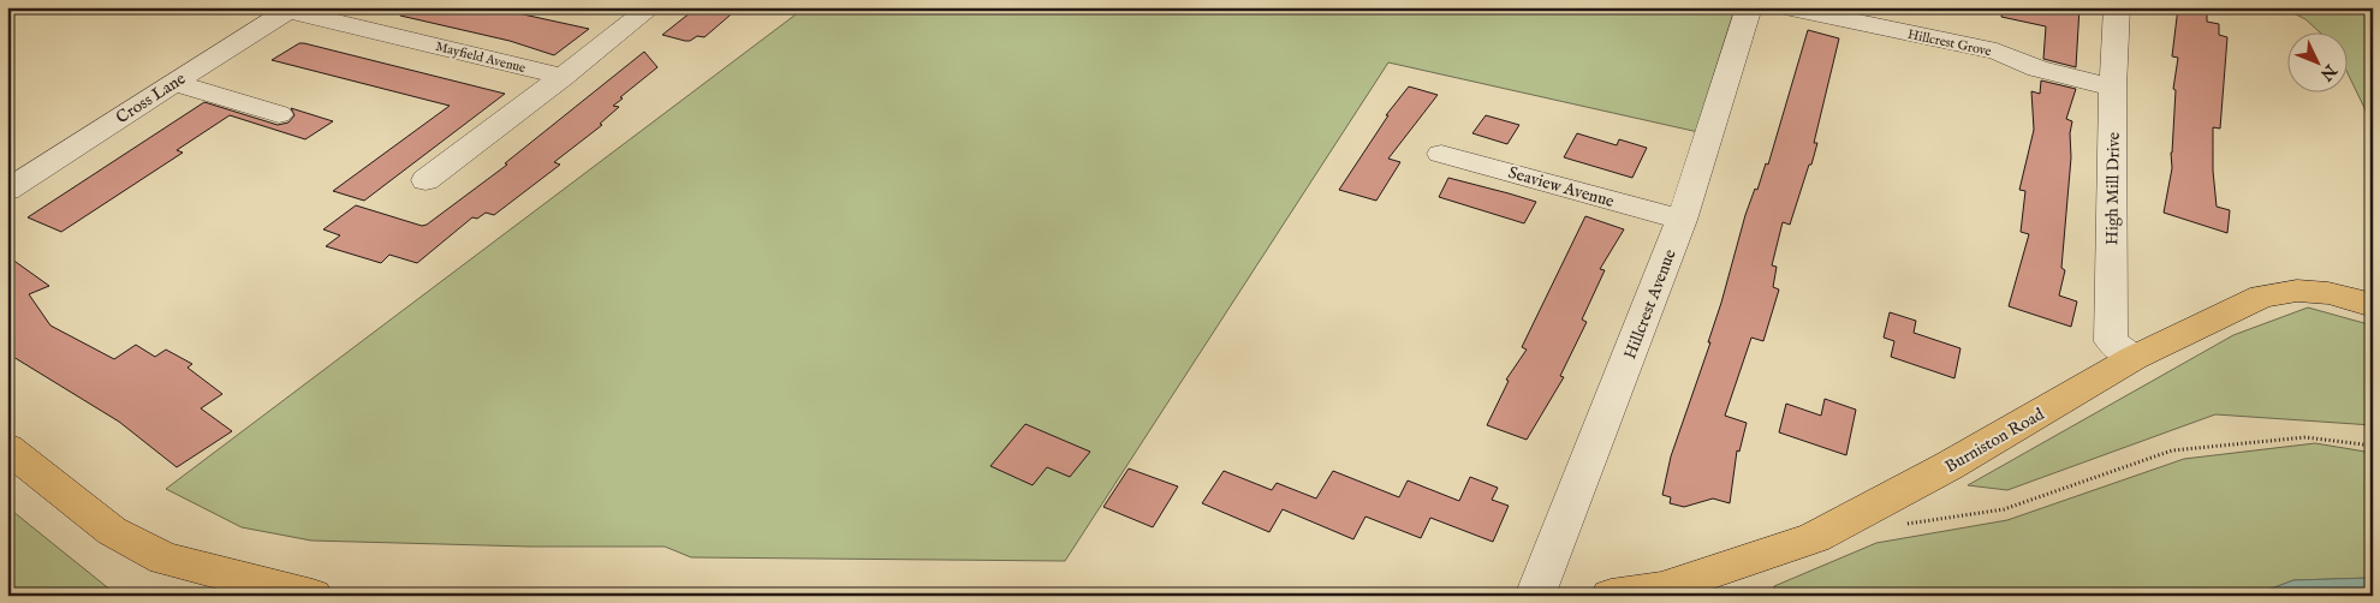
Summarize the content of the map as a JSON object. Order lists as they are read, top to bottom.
{
  "streets": {
    "main road": ["Burniston Road"],
    "street": [
      "Hillcrest Grove",
      "Mayfield Avenue",
      "Cross Lane",
      "Seaview Avenue",
      "High Mill Drive",
      "Hillcrest Avenue"
    ]
  },
  "crossings": [
    ["Hillcrest Grove", "High Mill Drive"],
    ["Mayfield Avenue", "Cross Lane"],
    ["Seaview Avenue", "Hillcrest Avenue"],
    ["High Mill Drive", "Burniston Road"]
  ],
  "north": "bottom right"
}
